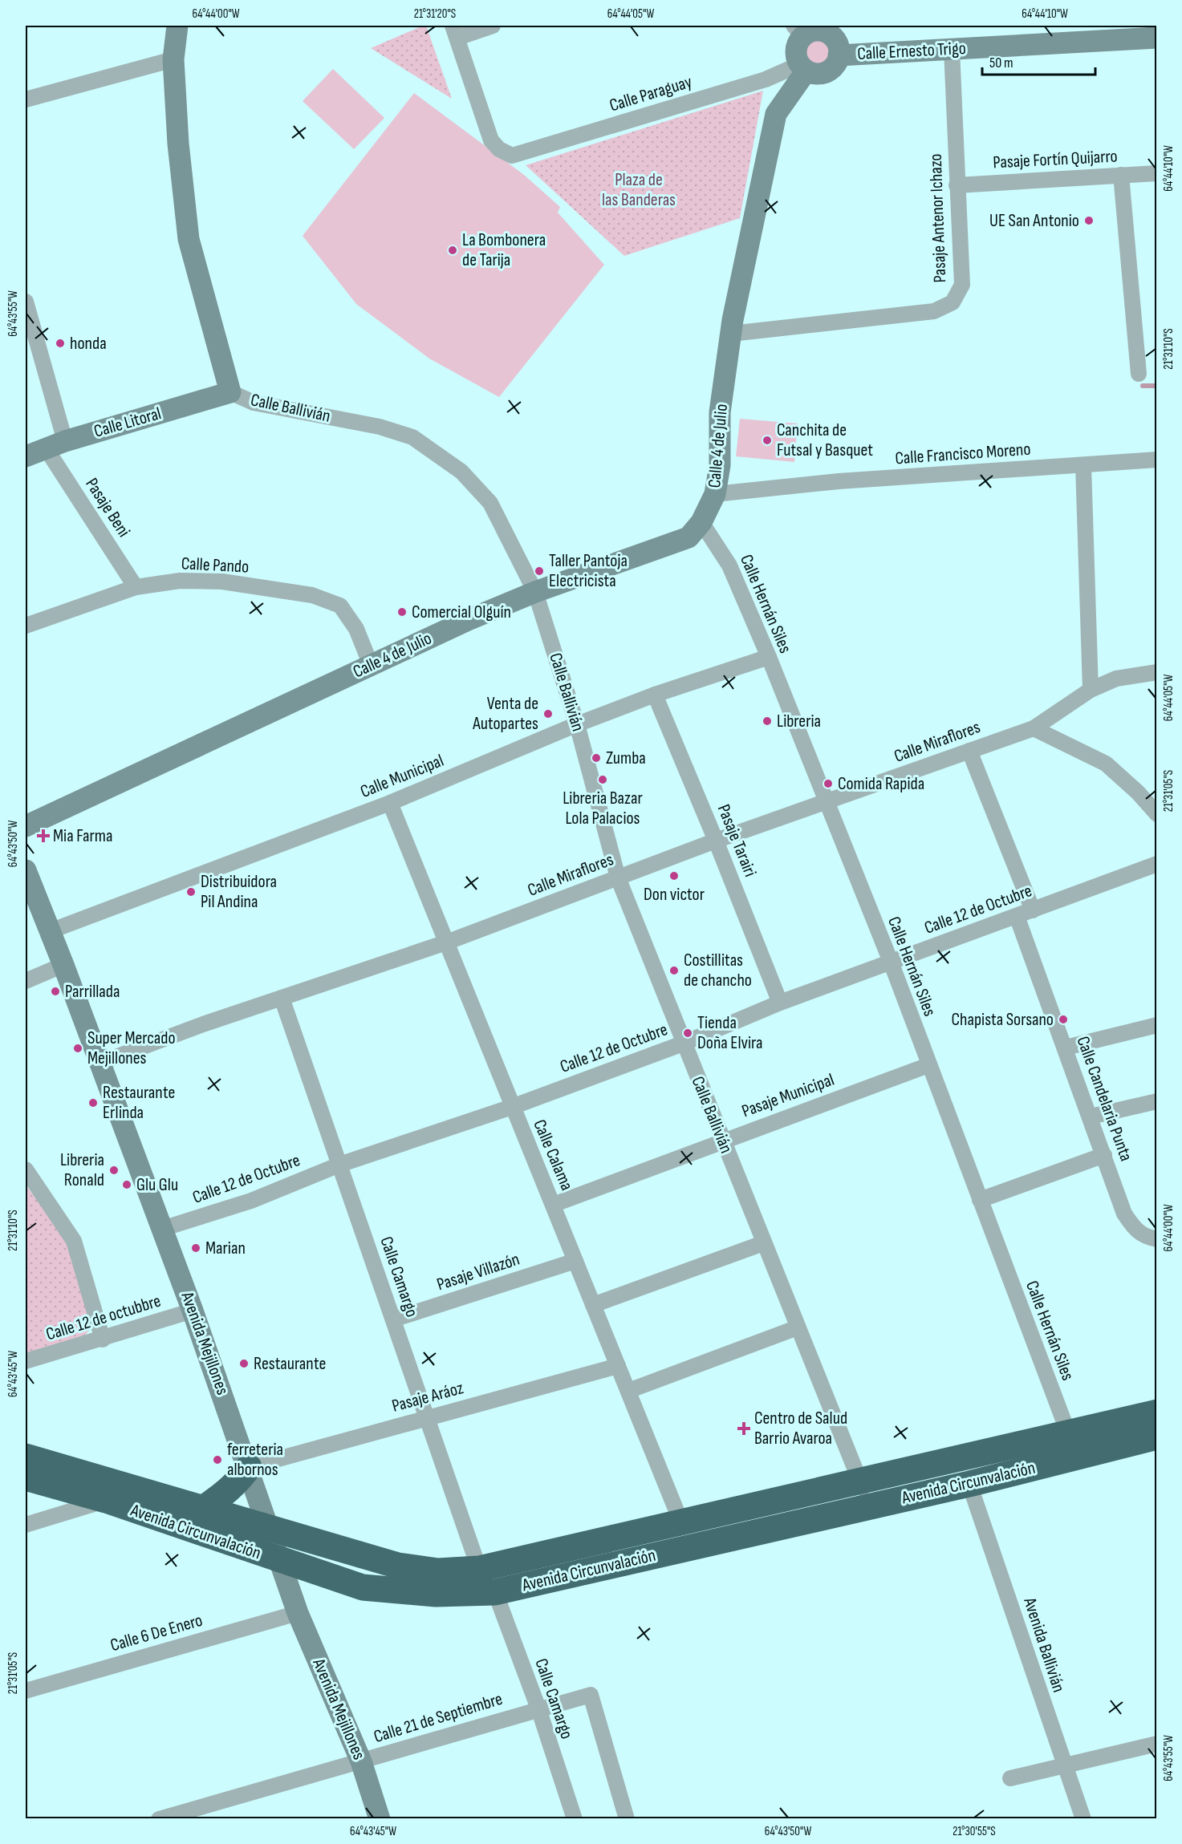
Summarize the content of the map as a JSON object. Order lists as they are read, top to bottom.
{
  "streets": {
    "highway": ["Avenida Circunvalación"],
    "street": [
      "Calle Ernesto Trigo",
      "Calle Paraguay",
      "Pasaje Fortín Quijarro",
      "Pasaje Antenor Ichazo",
      "Calle Ballivián",
      "Calle Litoral",
      "Calle 4 de Julio",
      "Calle Francisco Moreno",
      "Pasaje Beni",
      "Calle Pando",
      "Calle Hernán Siles",
      "Calle Miraflores",
      "Calle Municipal",
      "Pasaje Tarairi",
      "Calle 12 de Octubre",
      "Pasaje Municipal",
      "Calle Candelaria Punta",
      "Calle Calama",
      "Pasaje Villazón",
      "Calle Camargo",
      "Calle 12 de octubbre",
      "Avenida Mejillones",
      "Pasaje Aráoz",
      "Calle 6 De Enero",
      "Avenida Ballivián",
      "Calle 21 de Septiembre"
    ]
  },
  "crossings": [
    ["Calle Ernesto Trigo", "Calle Paraguay"],
    ["Calle Ernesto Trigo", "Pasaje Antenor Ichazo"],
    ["Calle Ernesto Trigo", "Calle 4 de Julio"],
    ["Calle Paraguay", "Calle 4 de Julio"],
    ["Pasaje Fortín Quijarro", "Pasaje Antenor Ichazo"],
    ["Pasaje Antenor Ichazo", "Calle 4 de Julio"],
    ["Calle Ballivián", "Calle Litoral"],
    ["Calle Ballivián", "Calle 4 de Julio"],
    ["Calle Ballivián", "Calle Miraflores"],
    ["Calle Ballivián", "Calle Municipal"],
    ["Calle Ballivián", "Calle 12 de Octubre"],
    ["Calle Ballivián", "Pasaje Municipal"],
    ["Calle Ballivián", "Avenida Circunvalación"],
    ["Calle Litoral", "Pasaje Beni"],
    ["Calle 4 de Julio", "Calle Francisco Moreno"],
    ["Calle 4 de Julio", "Calle Pando"],
    ["Calle 4 de Julio", "Calle Hernán Siles"],
    ["Pasaje Beni", "Calle Pando"],
    ["Calle Hernán Siles", "Calle Miraflores"],
    ["Calle Hernán Siles", "Calle Municipal"],
    ["Calle Hernán Siles", "Calle 12 de Octubre"],
    ["Calle Hernán Siles", "Pasaje Municipal"],
    ["Calle Hernán Siles", "Avenida Circunvalación"],
    ["Calle Miraflores", "Pasaje Tarairi"],
    ["Calle Miraflores", "Calle Calama"],
    ["Calle Miraflores", "Calle Camargo"],
    ["Calle Miraflores", "Avenida Mejillones"],
    ["Calle Municipal", "Pasaje Tarairi"],
    ["Calle Municipal", "Calle Calama"],
    ["Calle Municipal", "Avenida Mejillones"],
    ["Pasaje Tarairi", "Calle 12 de Octubre"],
    ["Calle 12 de Octubre", "Calle Candelaria Punta"],
    ["Calle 12 de Octubre", "Calle Calama"],
    ["Calle 12 de Octubre", "Calle Camargo"],
    ["Calle 12 de Octubre", "Avenida Mejillones"],
    ["Pasaje Municipal", "Calle Calama"],
    ["Calle Calama", "Pasaje Villazón"],
    ["Calle Calama", "Pasaje Aráoz"],
    ["Calle Calama", "Avenida Circunvalación"],
    ["Pasaje Villazón", "Calle Camargo"],
    ["Calle Camargo", "Pasaje Aráoz"],
    ["Calle Camargo", "Avenida Circunvalación"],
    ["Calle Camargo", "Calle 21 de Septiembre"],
    ["Calle 12 de octubbre", "Avenida Mejillones"],
    ["Avenida Mejillones", "Pasaje Aráoz"],
    ["Avenida Mejillones", "Avenida Circunvalación"],
    ["Avenida Mejillones", "Calle 6 De Enero"],
    ["Avenida Mejillones", "Calle 21 de Septiembre"],
    ["Avenida Circunvalación", "Avenida Ballivián"]
  ],
  "parks": ["Plaza de las Banderas"],
  "places": {
    "other": [
      "UE San Antonio",
      "La Bombonera de Tarija",
      "honda",
      "Canchita de Futsal y Basquet",
      "Taller Pantoja Electricista",
      "Comercial Olguín",
      "Venta de Autopartes",
      "Libreria",
      "Zumba",
      "Libreria Bazar Lola Palacios",
      "Comida Rapida",
      "Don victor",
      "Distribuidora Pil Andina",
      "Costillitas de chancho",
      "Parrillada",
      "Chapista Sorsano",
      "Tienda Doña Elvira",
      "Super Mercado Mejillones",
      "Restaurante Erlinda",
      "Libreria Ronald",
      "Glu Glu",
      "Marian",
      "Restaurante",
      "ferreteria albornos"
    ],
    "health": ["Mia Farma", "Centro de Salud Barrio Avaroa"]
  },
  "scale_bar": "50 m",
  "coordinates": [
    "64°44'00\"W",
    "21°31'20\"S",
    "64°44'05\"W",
    "64°44'10\"W",
    "64°43'55\"W",
    "21°31'10\"S",
    "21°31'05\"S",
    "64°43'50\"W",
    "64°43'45\"W",
    "21°30'55\"S"
  ]
}
